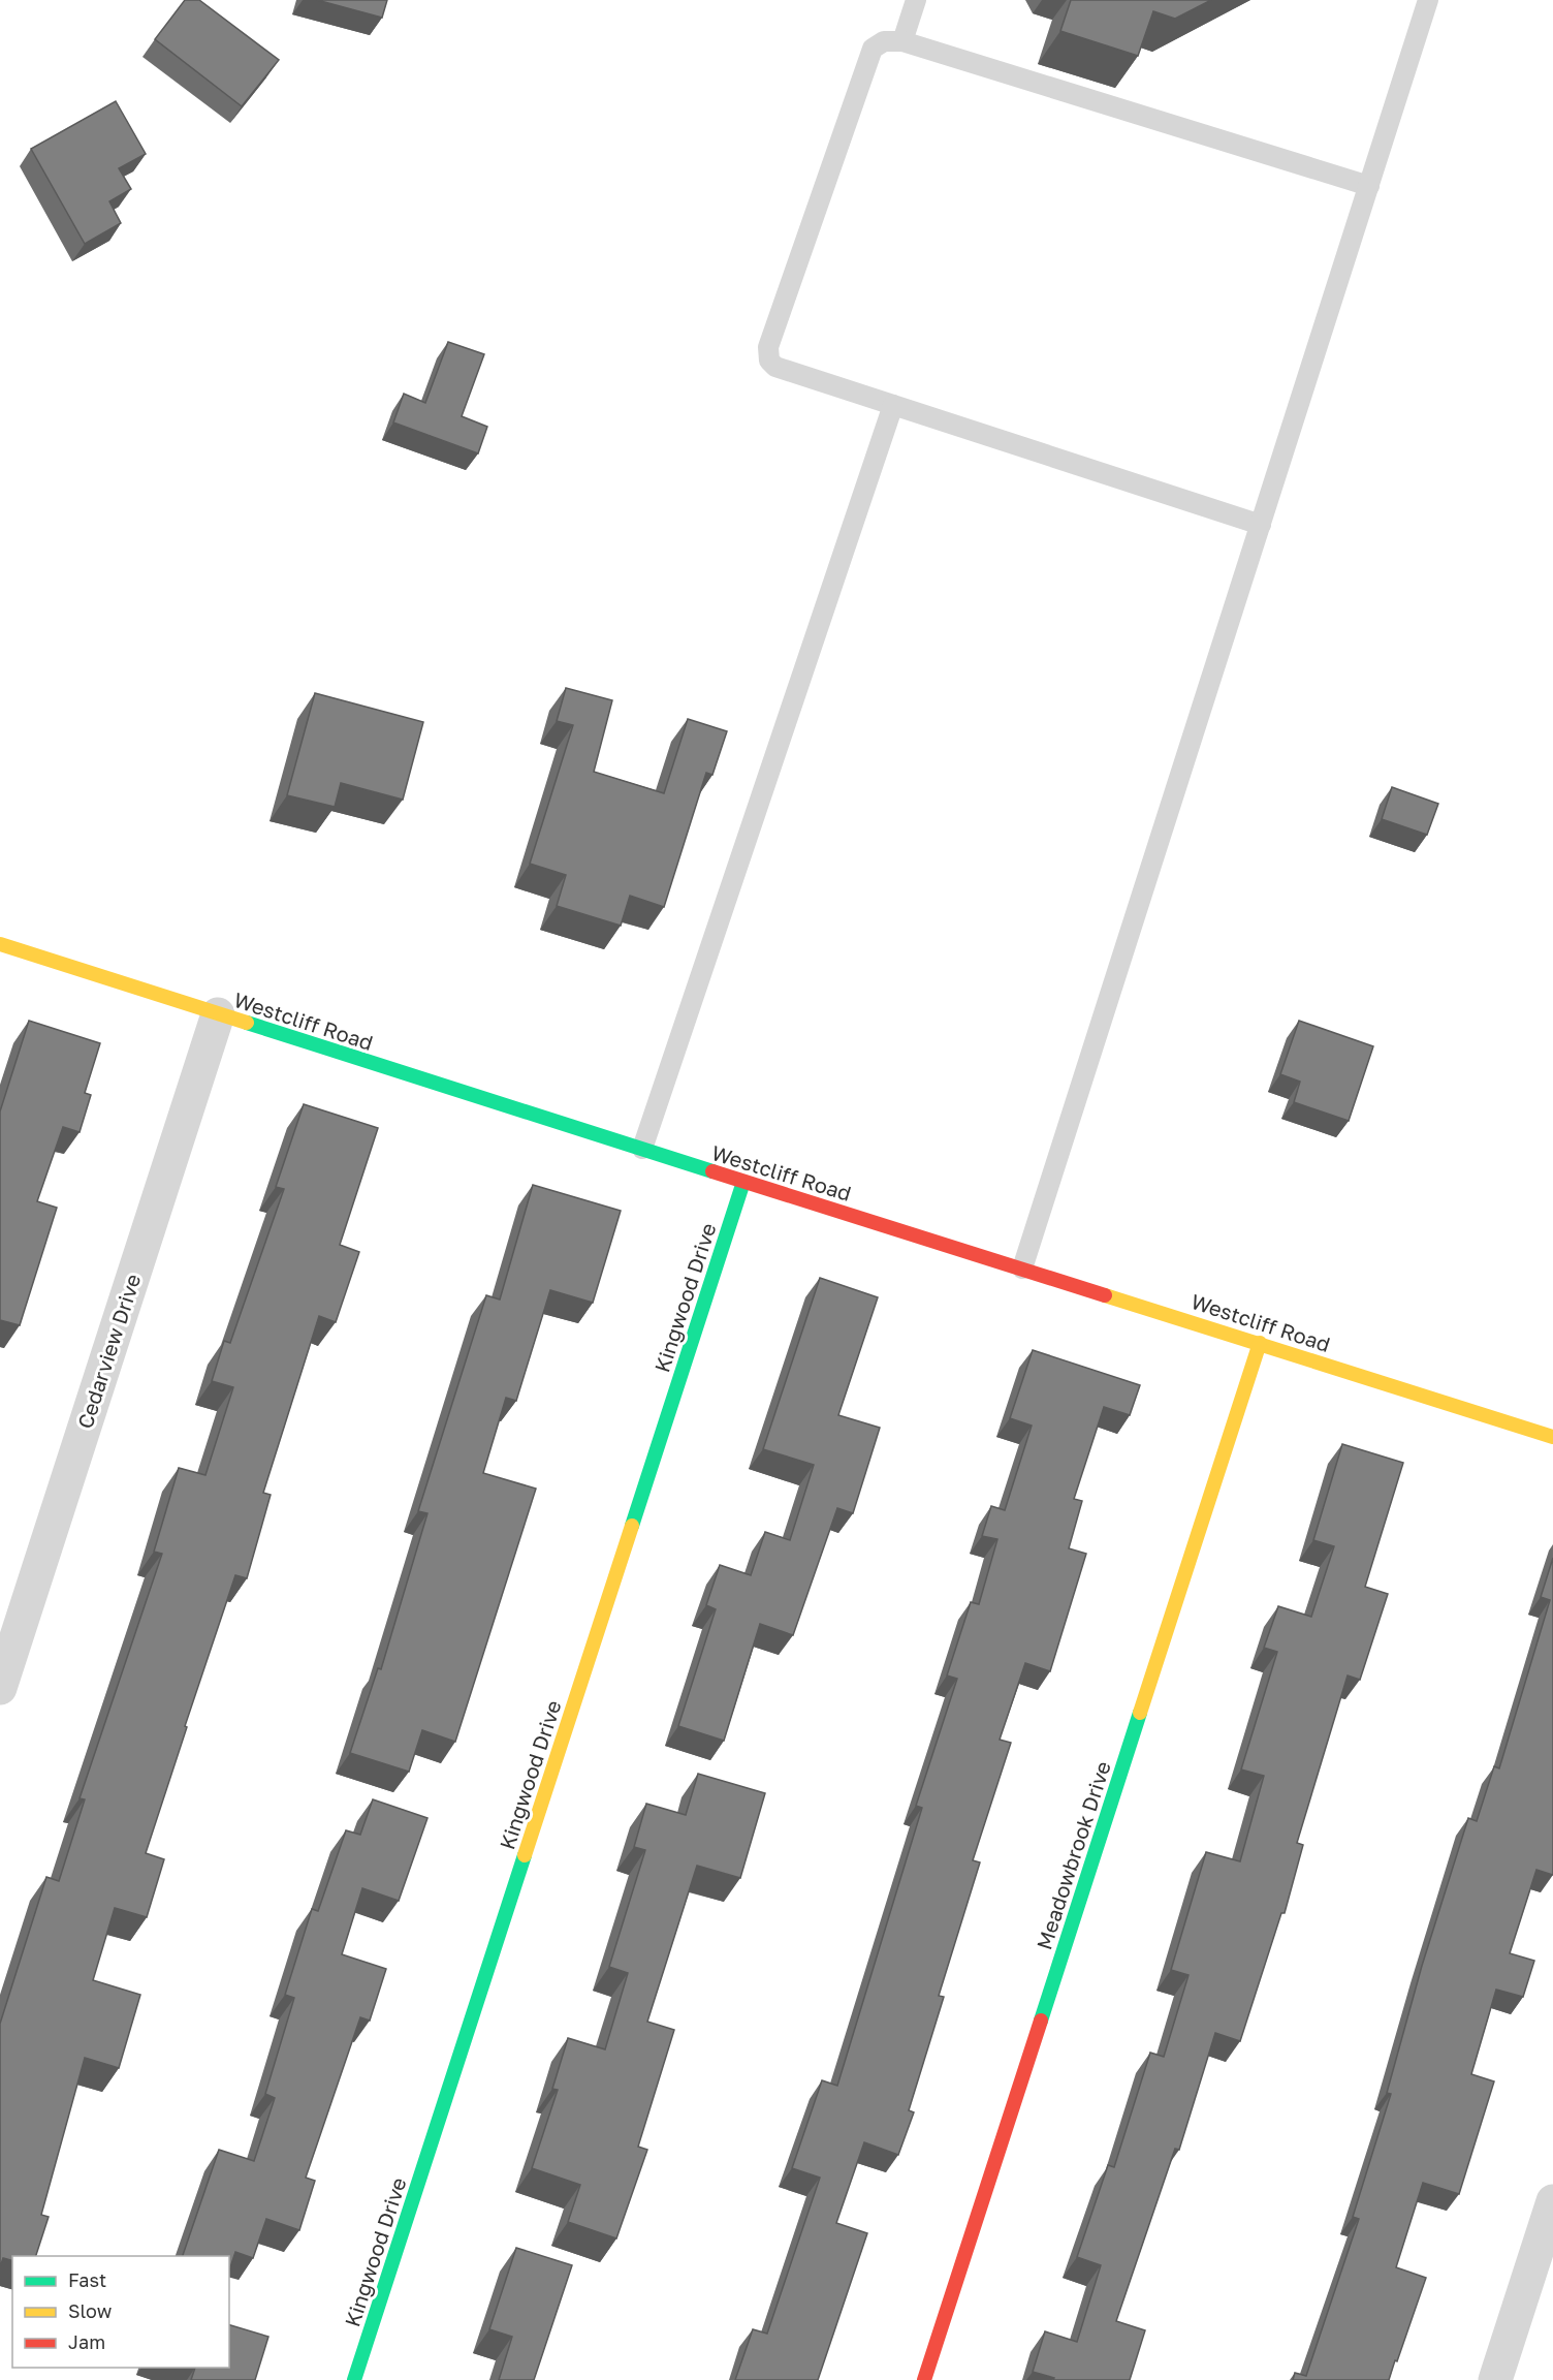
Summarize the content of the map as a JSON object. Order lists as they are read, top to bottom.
{
  "streets": {
    "street": [
      "Westcliff Road",
      "Kingwood Drive",
      "Cedarview Drive",
      "Meadowbrook Drive"
    ]
  },
  "crossings": [
    ["Westcliff Road", "Kingwood Drive"],
    ["Westcliff Road", "Cedarview Drive"],
    ["Westcliff Road", "Meadowbrook Drive"]
  ],
  "legend": ["Fast", "Slow", "Jam"]
}
